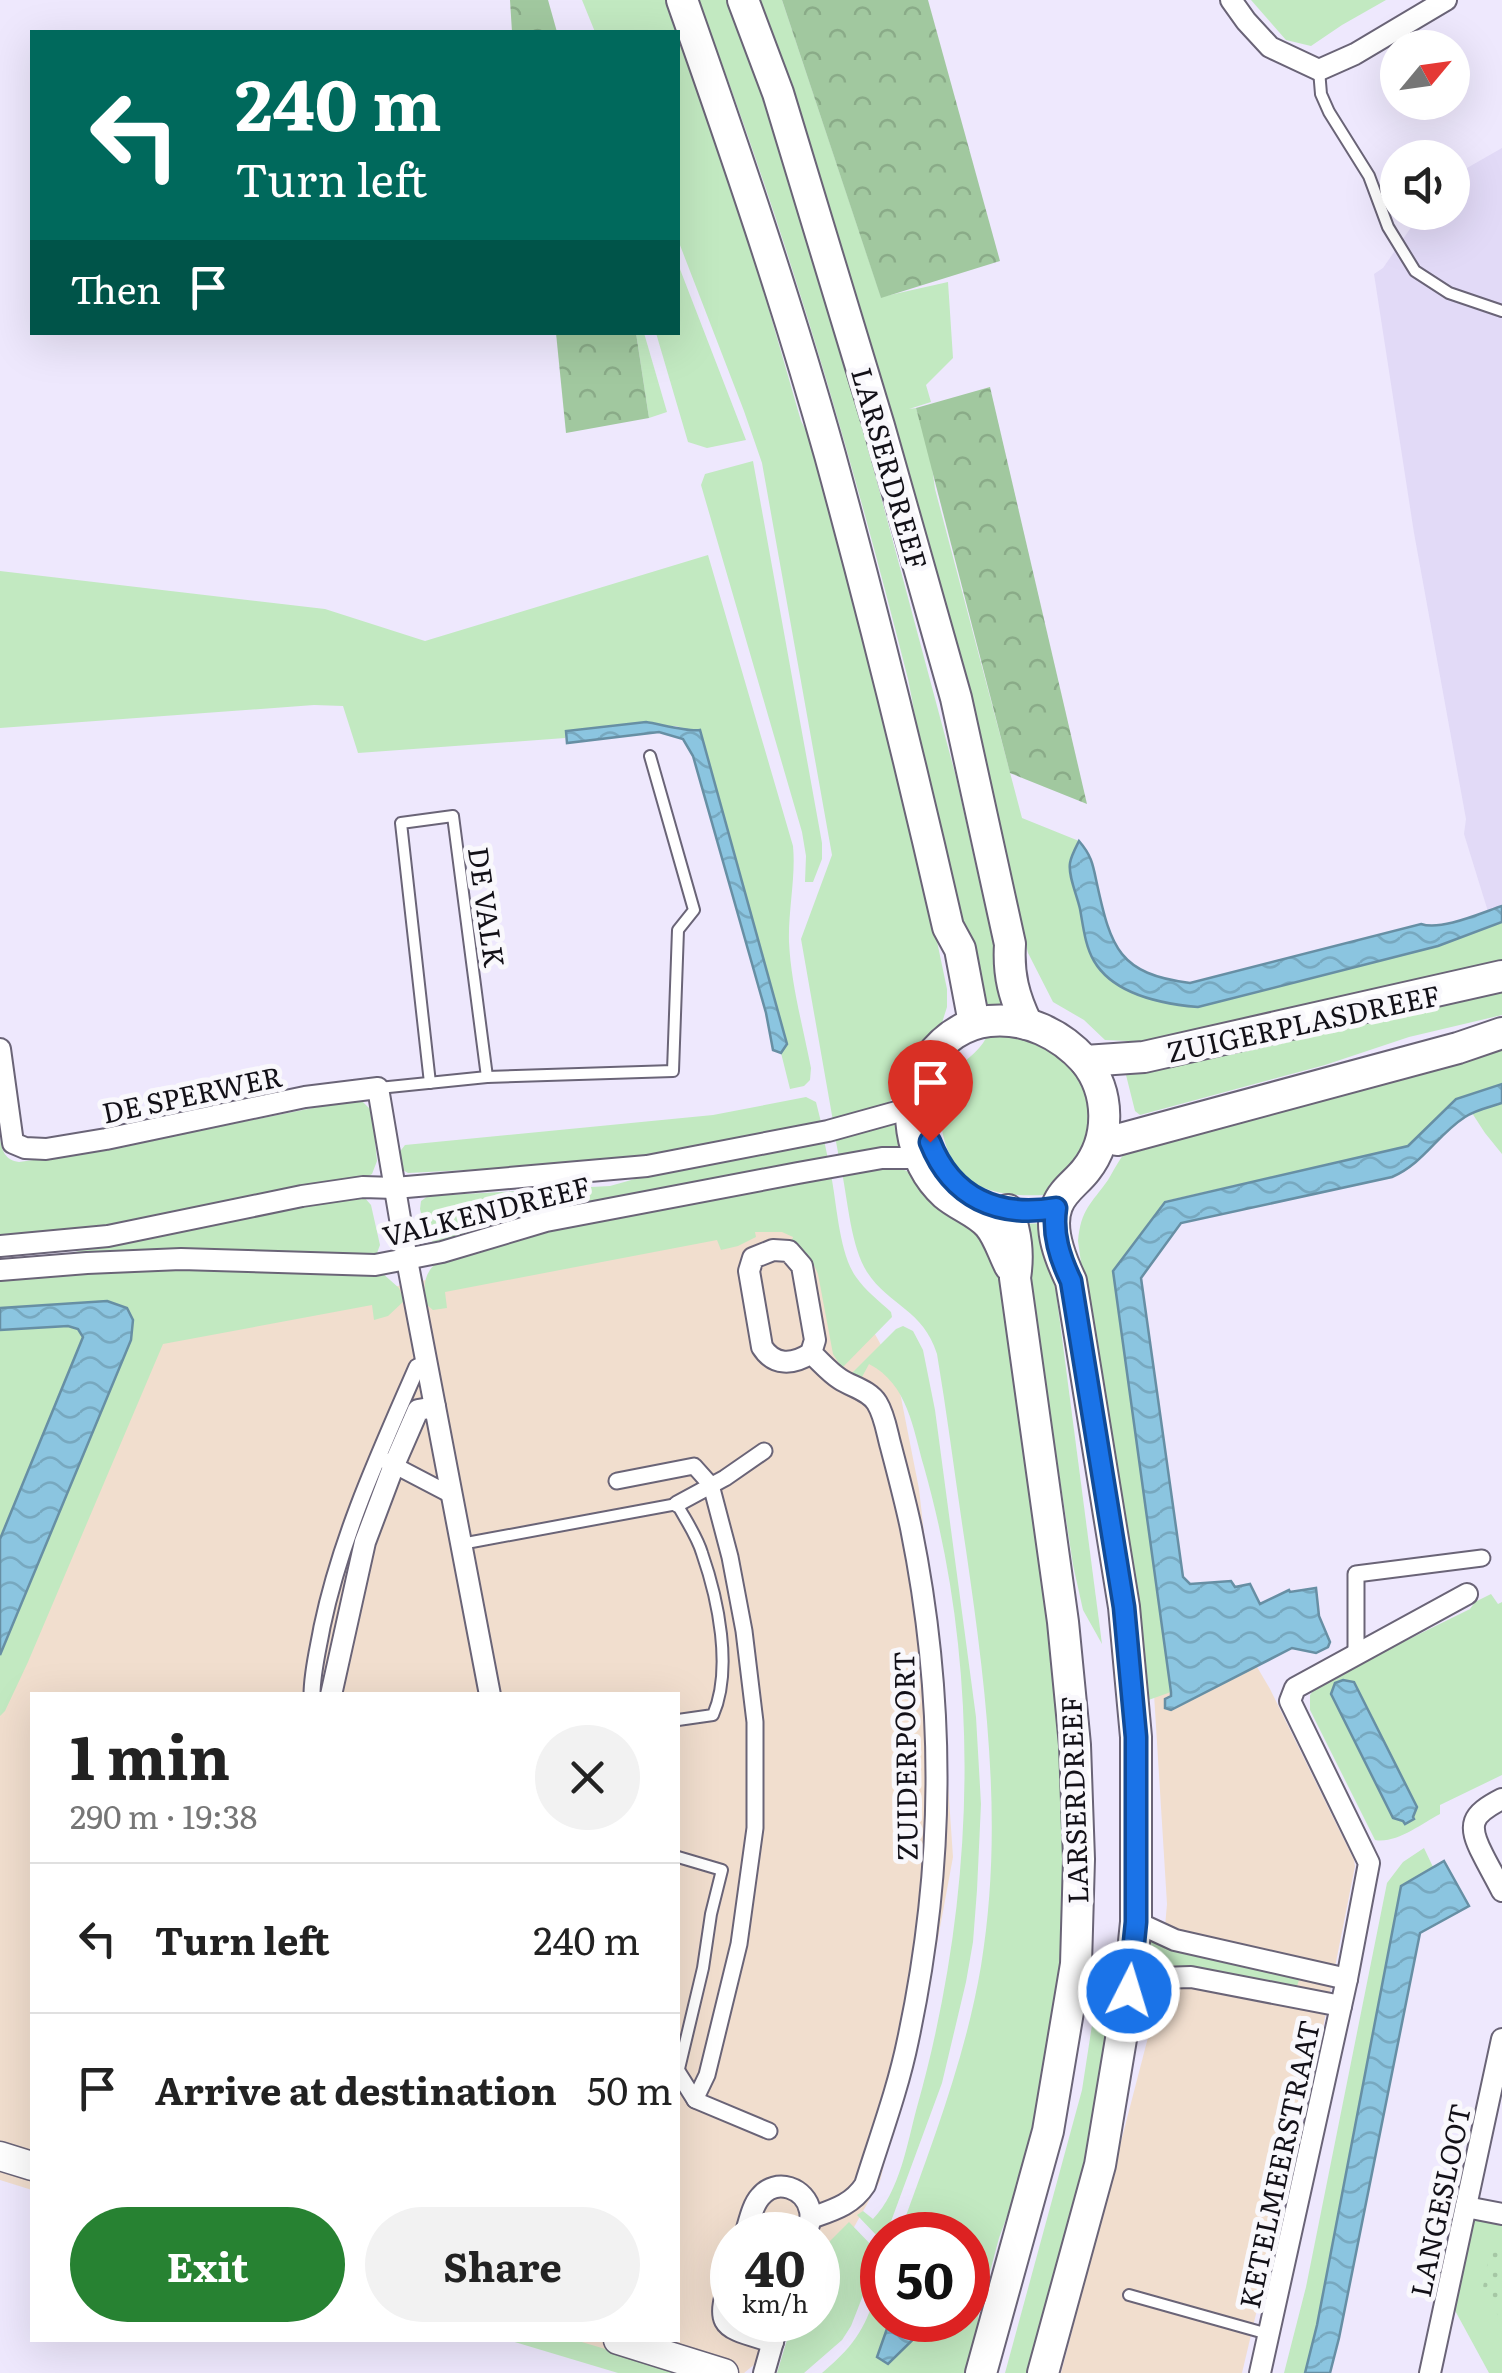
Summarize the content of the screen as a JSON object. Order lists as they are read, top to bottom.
{
  "streets": {
    "main road": ["LARSERDREEF", "ZUIGERPLASDREEF"],
    "street": [
      "DE SPERWER",
      "VALKENDREEF",
      "ZUIDERPOORT",
      "KETELMEERSTRAAT",
      "LANGESLOOT"
    ],
    "lane": ["DE VALK"]
  },
  "crossings": [
    ["LARSERDREEF", "ZUIGERPLASDREEF"],
    ["LARSERDREEF", "VALKENDREEF"],
    ["ZUIGERPLASDREEF", "VALKENDREEF"]
  ],
  "north": "top right",
  "page": {
    "turn": ["240 m", "Turn left"],
    "then": "Then",
    "heading": ["1 min", "290 m · 19:38"],
    "list": [
      {
        "name": "Turn left",
        "value": "240 m"
      },
      {
        "name": "Arrive at destination",
        "value": "50 m"
      }
    ],
    "buttons": ["Exit", "Share"],
    "speed": "40 km/h",
    "limit": "50"
  }
}
